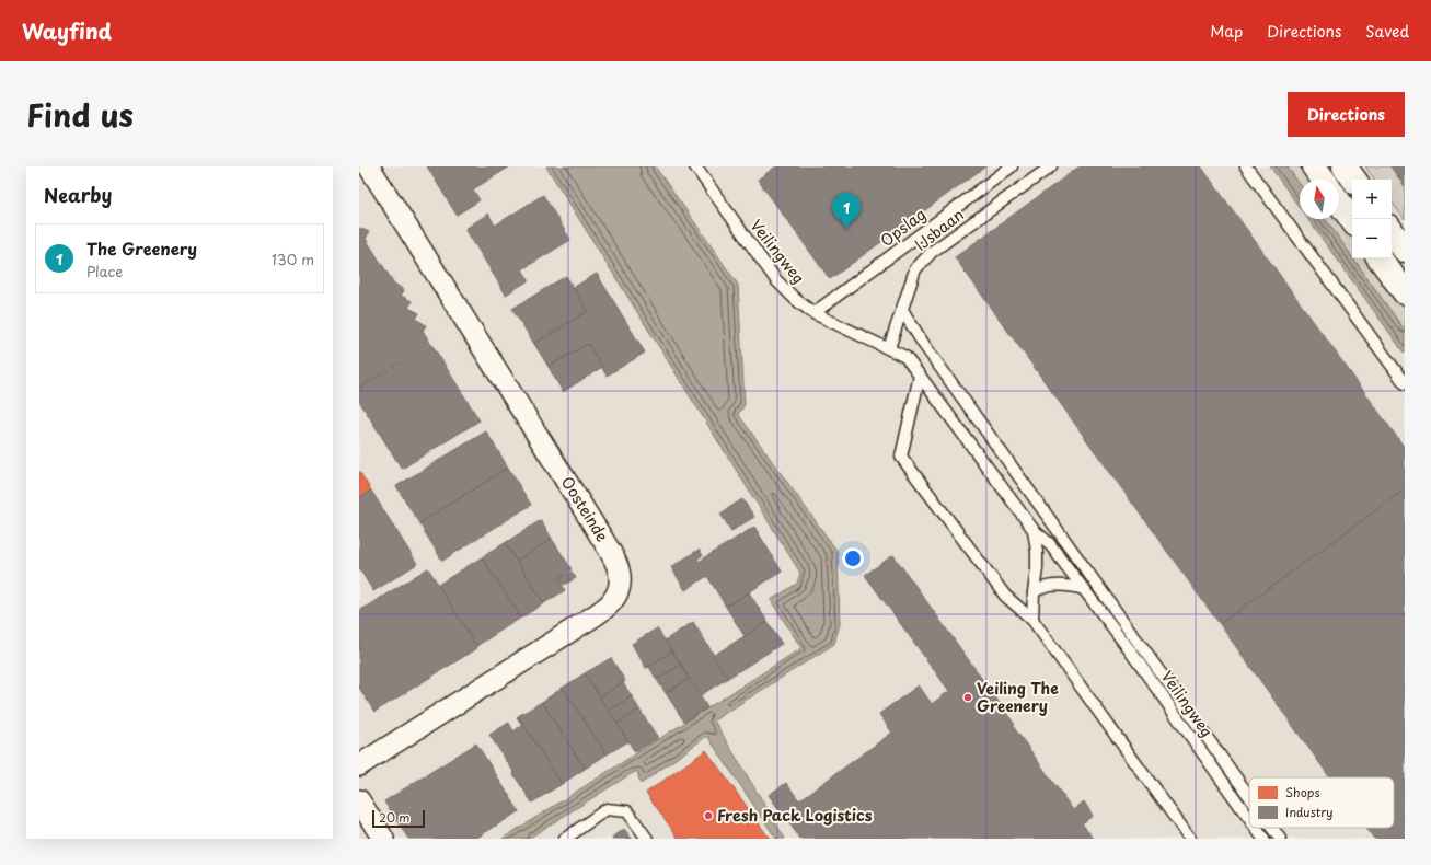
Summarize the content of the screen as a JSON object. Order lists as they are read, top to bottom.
{
  "streets": {
    "street": ["Oosteinde"],
    "lane": ["Opslag", "IJsbaan", "Veilingweg"]
  },
  "crossings": [
    ["Opslag", "Veilingweg"],
    ["IJsbaan", "Veilingweg"]
  ],
  "places": ["Veiling The Greenery", "Fresh Pack Logistics"],
  "legend": ["Shops", "Industry"],
  "scale_bar": "20 m",
  "north": "top",
  "page": {
    "header": "Wayfind",
    "nav": ["Map", "Directions", "Saved"],
    "title": "Find us",
    "buttons": "Directions",
    "heading": "Nearby",
    "map_buttons": ["+", "−"],
    "pins": "1",
    "list": [
      {
        "mark": "1",
        "name": "The Greenery",
        "note": "Place",
        "value": "130 m"
      }
    ],
    "scale": "20 m"
  }
}
